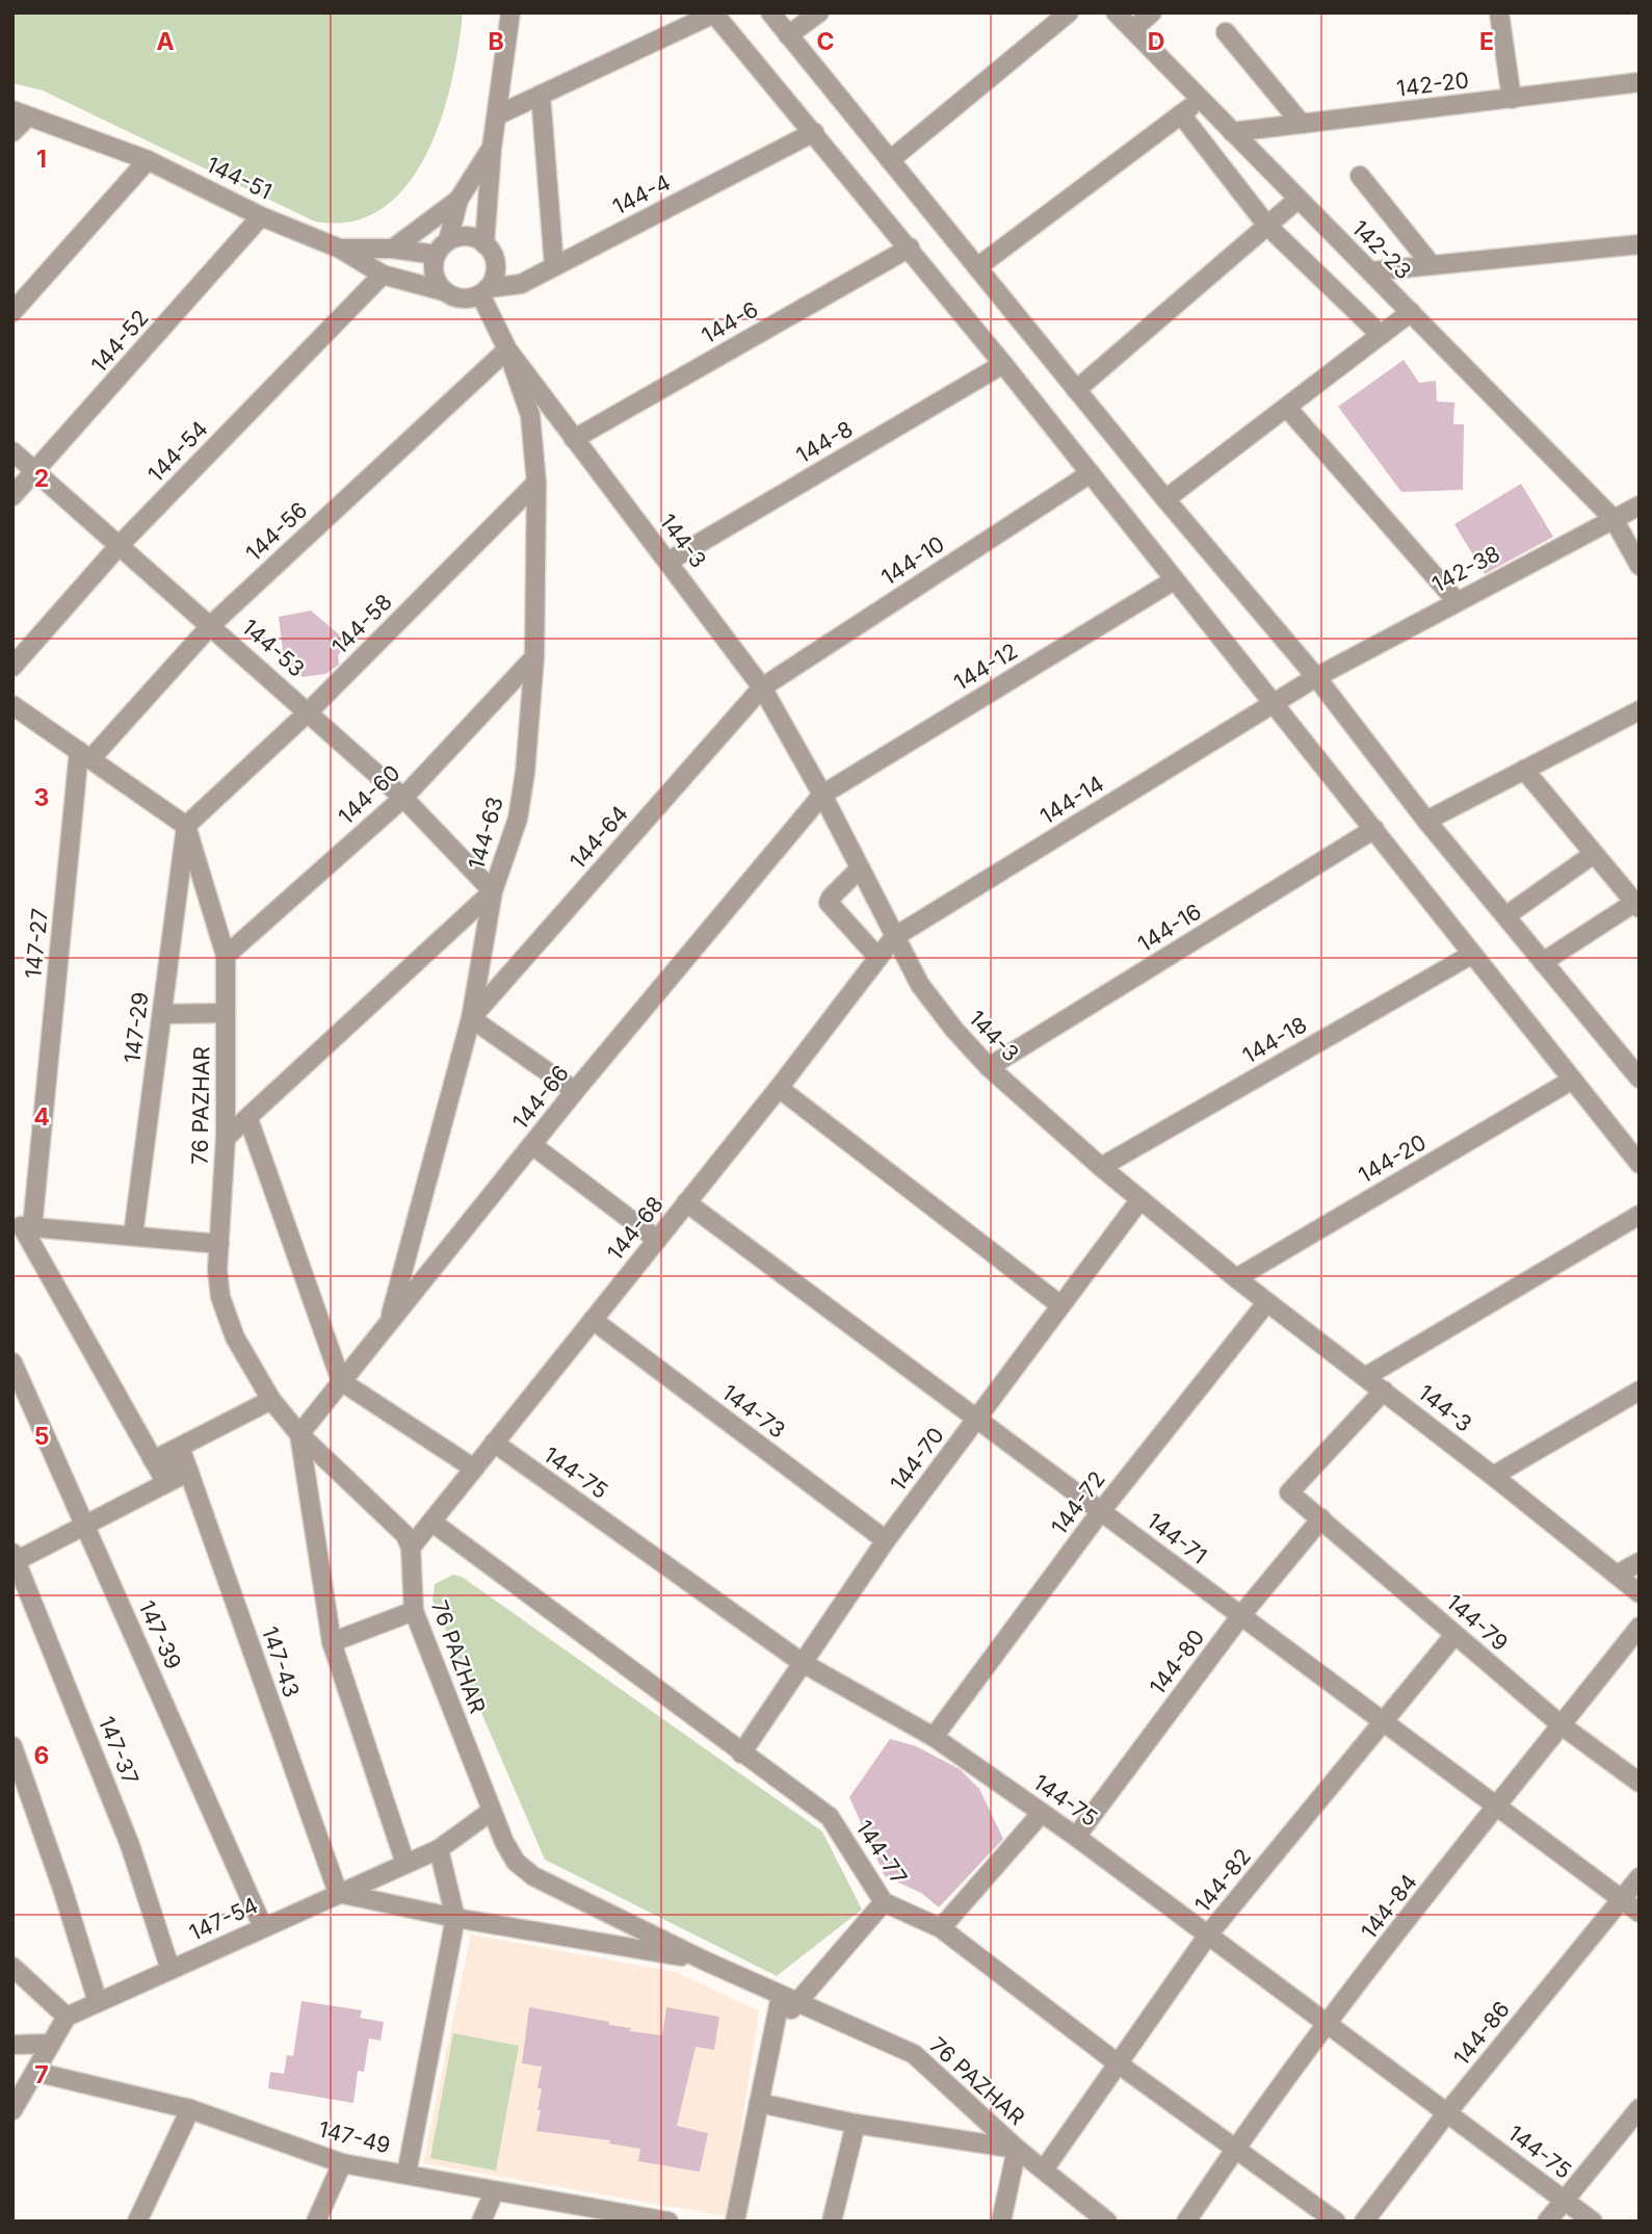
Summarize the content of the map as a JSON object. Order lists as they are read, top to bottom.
{
  "streets": {
    "street": [
      "142-20",
      "144-51",
      "144-4",
      "142-23",
      "144-6",
      "144-52",
      "144-8",
      "144-54",
      "144-56",
      "144-3",
      "144-10",
      "142-38",
      "144-58",
      "144-53",
      "144-12",
      "144-60",
      "144-14",
      "144-63",
      "144-64",
      "144-16",
      "147-27",
      "147-29",
      "144-18",
      "144-66",
      "76 PAZHAR",
      "144-20",
      "144-68",
      "144-73",
      "144-70",
      "144-75",
      "144-72",
      "144-71",
      "144-79",
      "147-39",
      "147-43",
      "144-80",
      "147-37",
      "144-77",
      "144-82",
      "144-84",
      "147-54",
      "144-86",
      "147-49"
    ]
  },
  "crossings": [
    ["142-20", "142-23"],
    ["144-51", "144-4"],
    ["144-51", "144-52"],
    ["144-51", "144-54"],
    ["144-51", "144-3"],
    ["144-4", "144-3"],
    ["142-23", "142-38"],
    ["144-6", "144-3"],
    ["144-52", "144-53"],
    ["144-8", "144-3"],
    ["144-54", "144-53"],
    ["144-56", "144-3"],
    ["144-56", "144-53"],
    ["144-56", "144-63"],
    ["144-56", "147-27"],
    ["144-3", "144-10"],
    ["144-3", "144-12"],
    ["144-3", "144-14"],
    ["144-3", "144-63"],
    ["144-3", "144-64"],
    ["144-3", "144-16"],
    ["144-3", "144-18"],
    ["144-3", "144-66"],
    ["144-3", "144-20"],
    ["144-3", "144-68"],
    ["144-3", "144-70"],
    ["144-3", "144-72"],
    ["144-3", "144-79"],
    ["144-10", "144-64"],
    ["142-38", "144-14"],
    ["144-58", "144-53"],
    ["144-58", "144-63"],
    ["144-58", "147-29"],
    ["144-58", "76 PAZHAR"],
    ["144-53", "144-60"],
    ["144-53", "144-63"],
    ["144-12", "144-66"],
    ["144-60", "144-63"],
    ["144-60", "76 PAZHAR"],
    ["144-14", "144-68"],
    ["144-63", "144-64"],
    ["144-63", "144-66"],
    ["147-29", "76 PAZHAR"],
    ["144-66", "76 PAZHAR"],
    ["76 PAZHAR", "144-68"],
    ["76 PAZHAR", "144-82"],
    ["76 PAZHAR", "147-54"],
    ["144-68", "144-73"],
    ["144-68", "144-75"],
    ["144-68", "144-71"],
    ["144-68", "144-77"],
    ["144-73", "144-70"],
    ["144-70", "144-75"],
    ["144-70", "144-71"],
    ["144-70", "144-77"],
    ["144-75", "144-72"],
    ["144-75", "144-80"],
    ["144-75", "144-82"],
    ["144-75", "144-84"],
    ["144-75", "144-86"],
    ["144-72", "144-71"],
    ["144-71", "144-80"],
    ["144-71", "144-82"],
    ["144-71", "144-84"],
    ["144-71", "144-86"],
    ["144-79", "144-80"],
    ["144-79", "144-82"],
    ["144-79", "144-84"],
    ["147-39", "147-54"],
    ["147-43", "147-54"],
    ["147-37", "147-54"],
    ["144-77", "144-82"],
    ["144-77", "144-84"]
  ],
  "grid": {
    "columns": [
      "A",
      "B",
      "C",
      "D",
      "E"
    ],
    "rows": [
      "1",
      "2",
      "3",
      "4",
      "5",
      "6",
      "7"
    ]
  }
}
